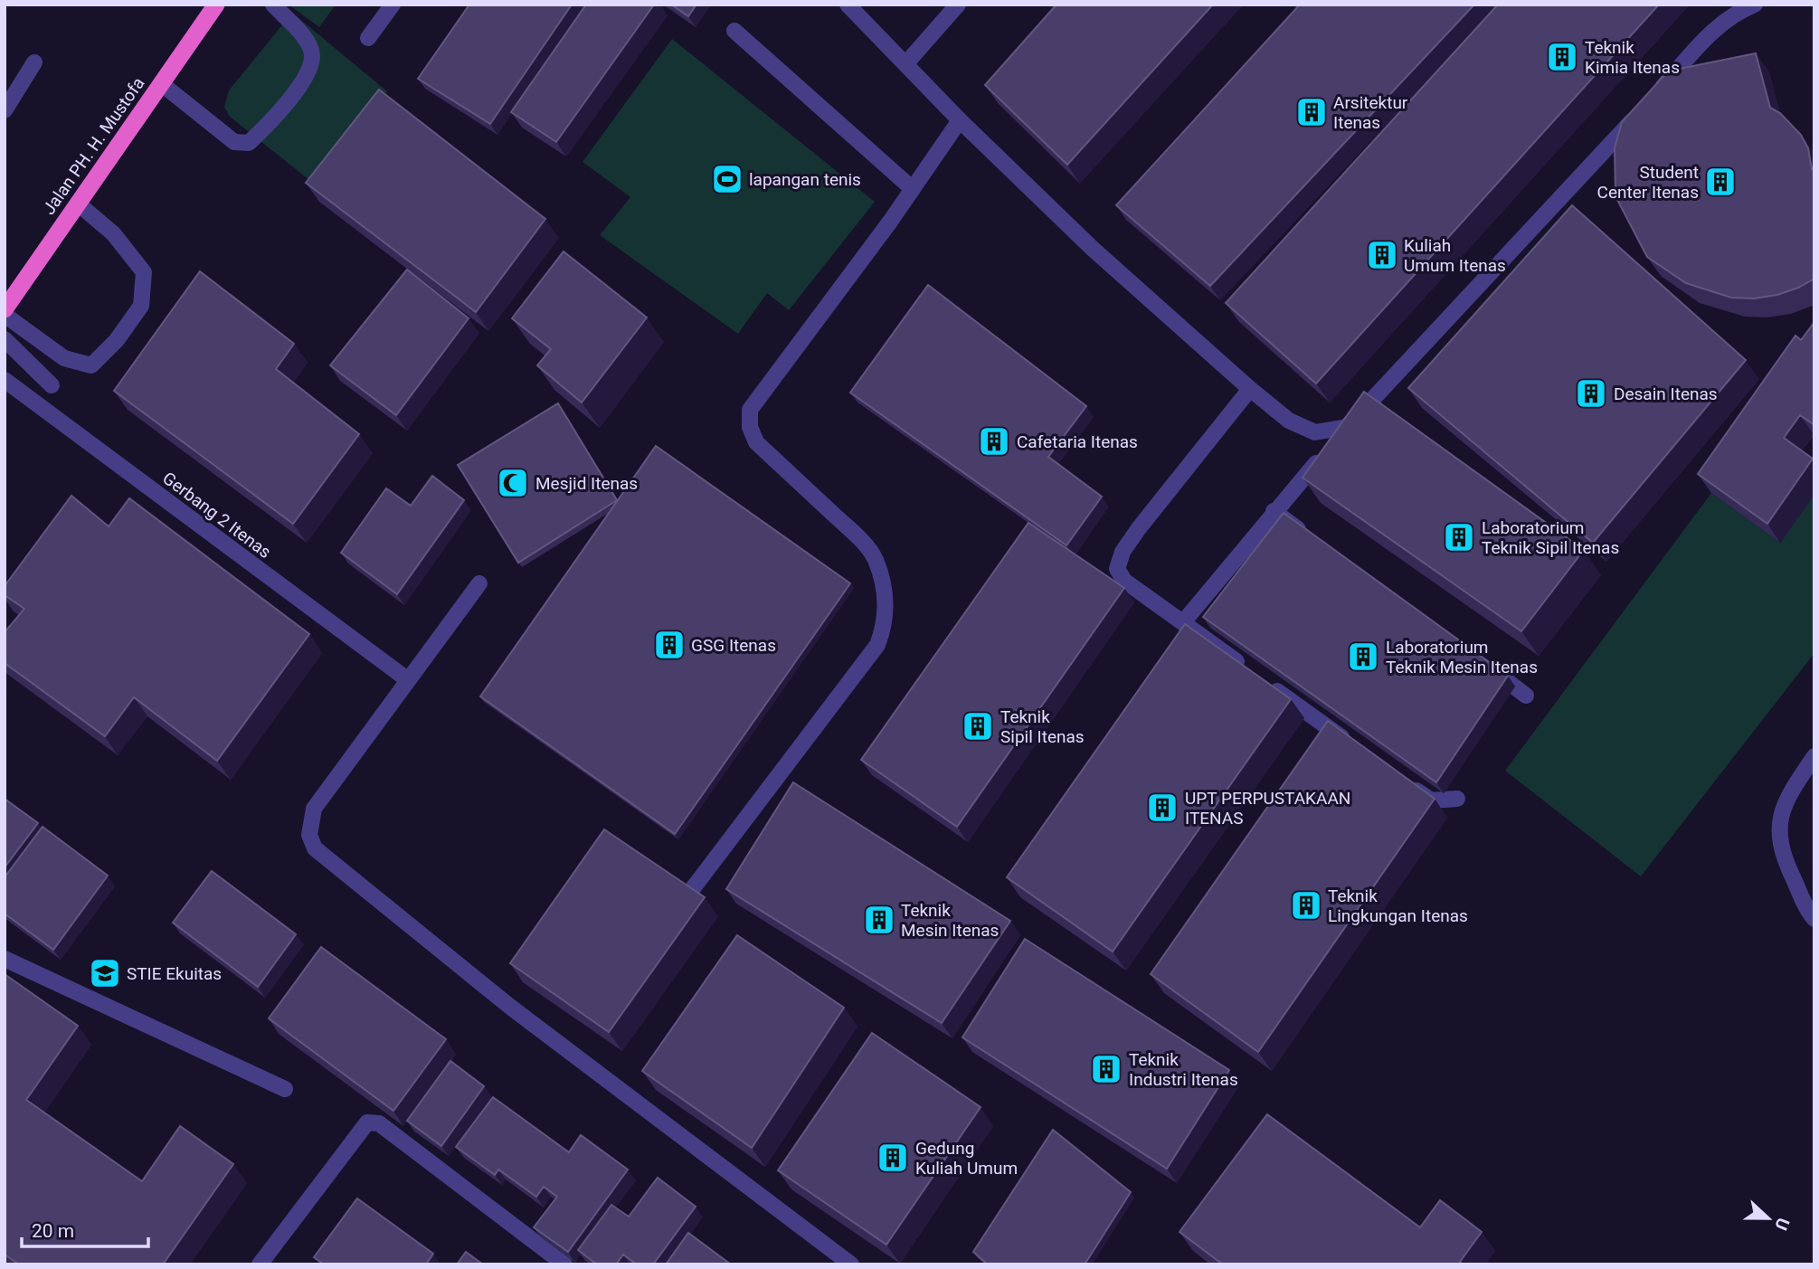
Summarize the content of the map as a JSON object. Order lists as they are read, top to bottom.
{
  "streets": {
    "highway": ["Jalan PH. H. Mustofa"],
    "street": ["Gerbang 2 Itenas"]
  },
  "places": {
    "building": [
      "Teknik Kimia Itenas",
      "Arsitektur Itenas",
      "Student Center Itenas",
      "Kuliah Umum Itenas",
      "Desain Itenas",
      "Cafetaria Itenas",
      "Laboratorium Teknik Sipil Itenas",
      "GSG Itenas",
      "Laboratorium Teknik Mesin Itenas",
      "Teknik Sipil Itenas",
      "UPT PERPUSTAKAAN ITENAS",
      "Teknik Lingkungan Itenas",
      "Teknik Mesin Itenas",
      "Teknik Industri Itenas",
      "Gedung Kuliah Umum"
    ],
    "sports": ["lapangan tenis"],
    "mosque": ["Mesjid Itenas"],
    "school or university": ["STIE Ekuitas"]
  },
  "scale_bar": "20 m",
  "north": "right"
}
